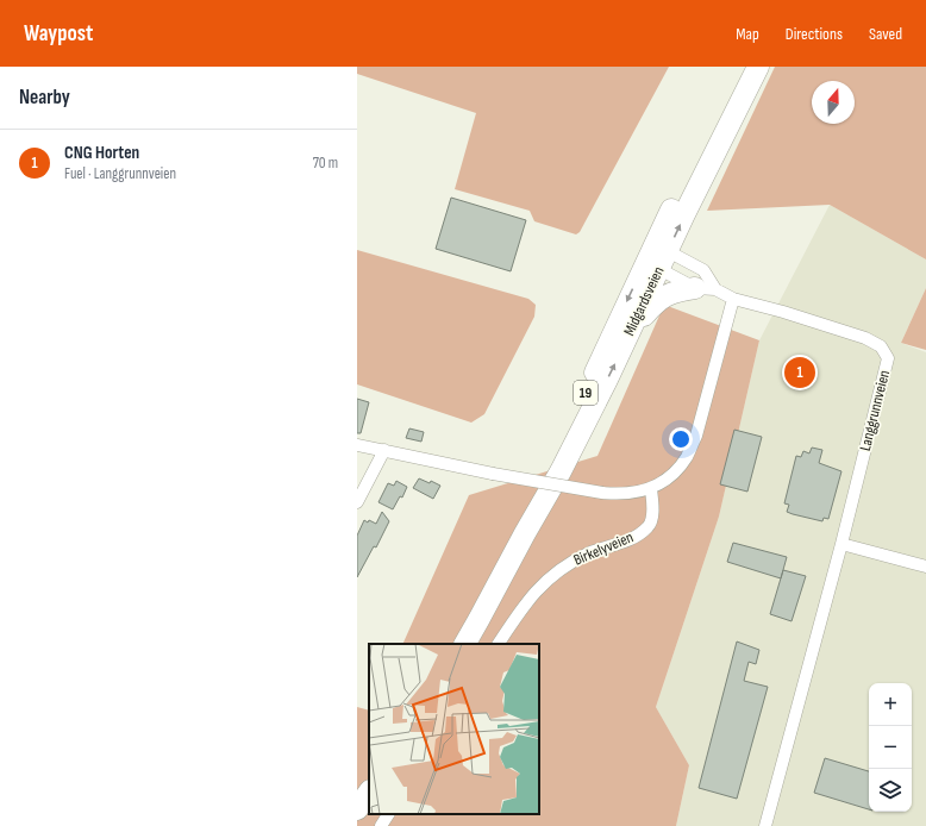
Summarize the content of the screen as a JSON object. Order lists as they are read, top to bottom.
{
  "streets": {
    "highway": ["Midgardsveien", "19"],
    "street": ["Langgrunnveien", "Birkelyveien"]
  },
  "crossings": [
    ["Midgardsveien", "19"],
    ["Midgardsveien", "Langgrunnveien"],
    ["19", "Langgrunnveien"]
  ],
  "north": "top",
  "page": {
    "header": "Waypost",
    "nav": ["Map", "Directions", "Saved"],
    "heading": "Nearby",
    "list": [
      {
        "mark": "1",
        "name": "CNG Horten",
        "note": "Fuel · Langgrunnveien",
        "value": "70 m"
      }
    ],
    "pins": "1",
    "map_buttons": ["+", "−"]
  }
}
